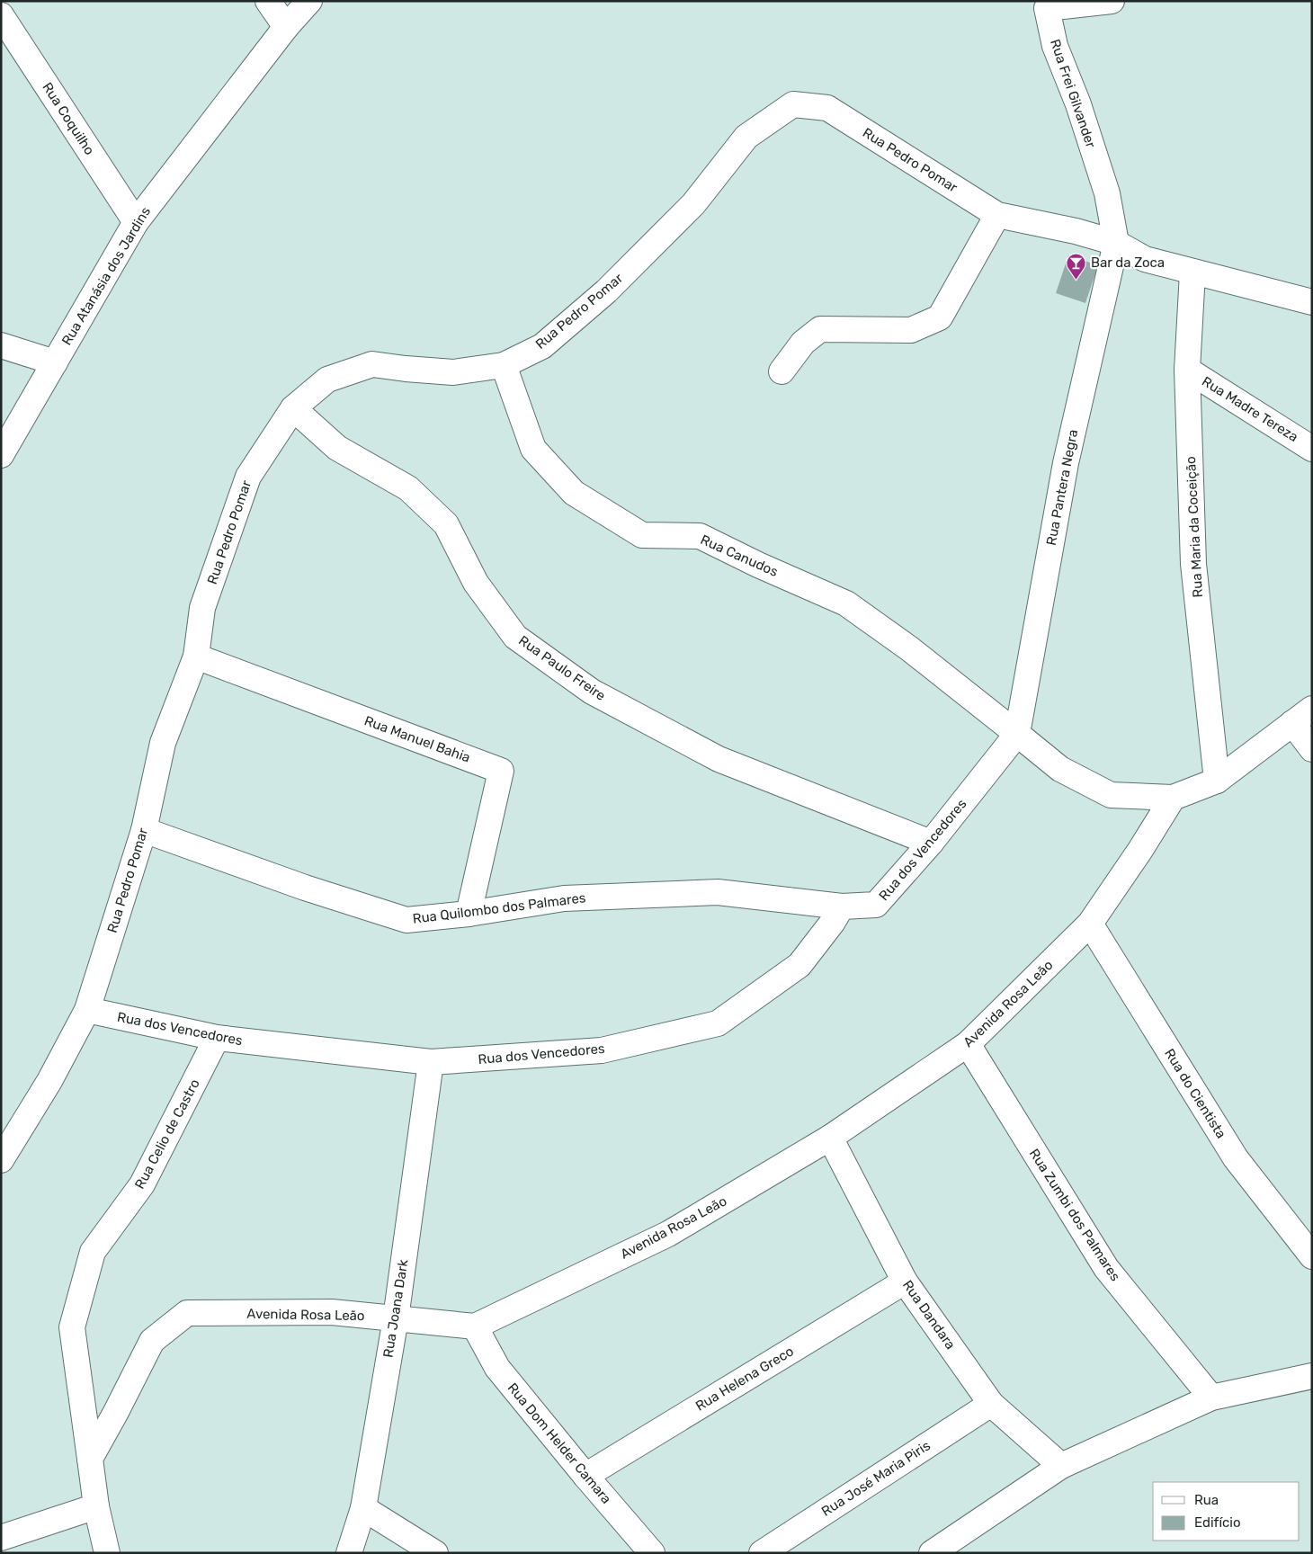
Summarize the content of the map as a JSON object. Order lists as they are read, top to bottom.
{
  "streets": {
    "street": [
      "Rua Frei Gilvander",
      "Rua Coquilho",
      "Rua Pedro Pomar",
      "Rua Atanásia dos Jardins",
      "Rua Madre Tereza",
      "Rua Pantera Negra",
      "Rua Maria da Coceição",
      "Rua Canudos",
      "Rua Paulo Freire",
      "Rua Manuel Bahia",
      "Rua dos Vencedores",
      "Rua Quilombo dos Palmares",
      "Avenida Rosa Leão",
      "Rua do Cientista",
      "Rua Celio de Castro",
      "Rua Zumbi dos Palmares",
      "Rua Joana Dark",
      "Rua Dandara",
      "Rua Helena Greco",
      "Rua Dom Helder Camara",
      "Rua José Maria Piris"
    ]
  },
  "crossings": [
    ["Rua Frei Gilvander", "Rua Pedro Pomar"],
    ["Rua Frei Gilvander", "Rua Pantera Negra"],
    ["Rua Coquilho", "Rua Atanásia dos Jardins"],
    ["Rua Pedro Pomar", "Rua Pantera Negra"],
    ["Rua Pedro Pomar", "Rua Maria da Coceição"],
    ["Rua Pedro Pomar", "Rua Canudos"],
    ["Rua Pedro Pomar", "Rua Paulo Freire"],
    ["Rua Pedro Pomar", "Rua Manuel Bahia"],
    ["Rua Pedro Pomar", "Rua dos Vencedores"],
    ["Rua Pedro Pomar", "Rua Quilombo dos Palmares"],
    ["Rua Madre Tereza", "Rua Maria da Coceição"],
    ["Rua Pantera Negra", "Rua Canudos"],
    ["Rua Pantera Negra", "Rua dos Vencedores"],
    ["Rua Canudos", "Rua dos Vencedores"],
    ["Rua Paulo Freire", "Rua dos Vencedores"],
    ["Rua Manuel Bahia", "Rua Quilombo dos Palmares"],
    ["Rua dos Vencedores", "Rua Quilombo dos Palmares"],
    ["Rua dos Vencedores", "Rua Celio de Castro"],
    ["Rua dos Vencedores", "Rua Joana Dark"],
    ["Avenida Rosa Leão", "Rua do Cientista"],
    ["Avenida Rosa Leão", "Rua Celio de Castro"],
    ["Avenida Rosa Leão", "Rua Zumbi dos Palmares"],
    ["Avenida Rosa Leão", "Rua Joana Dark"],
    ["Avenida Rosa Leão", "Rua Dandara"],
    ["Avenida Rosa Leão", "Rua Dom Helder Camara"],
    ["Rua Dandara", "Rua Helena Greco"],
    ["Rua Dandara", "Rua José Maria Piris"],
    ["Rua Helena Greco", "Rua Dom Helder Camara"]
  ],
  "places": {
    "bar": ["Bar da Zoca"]
  },
  "legend": ["Rua", "Edifício"]
}
